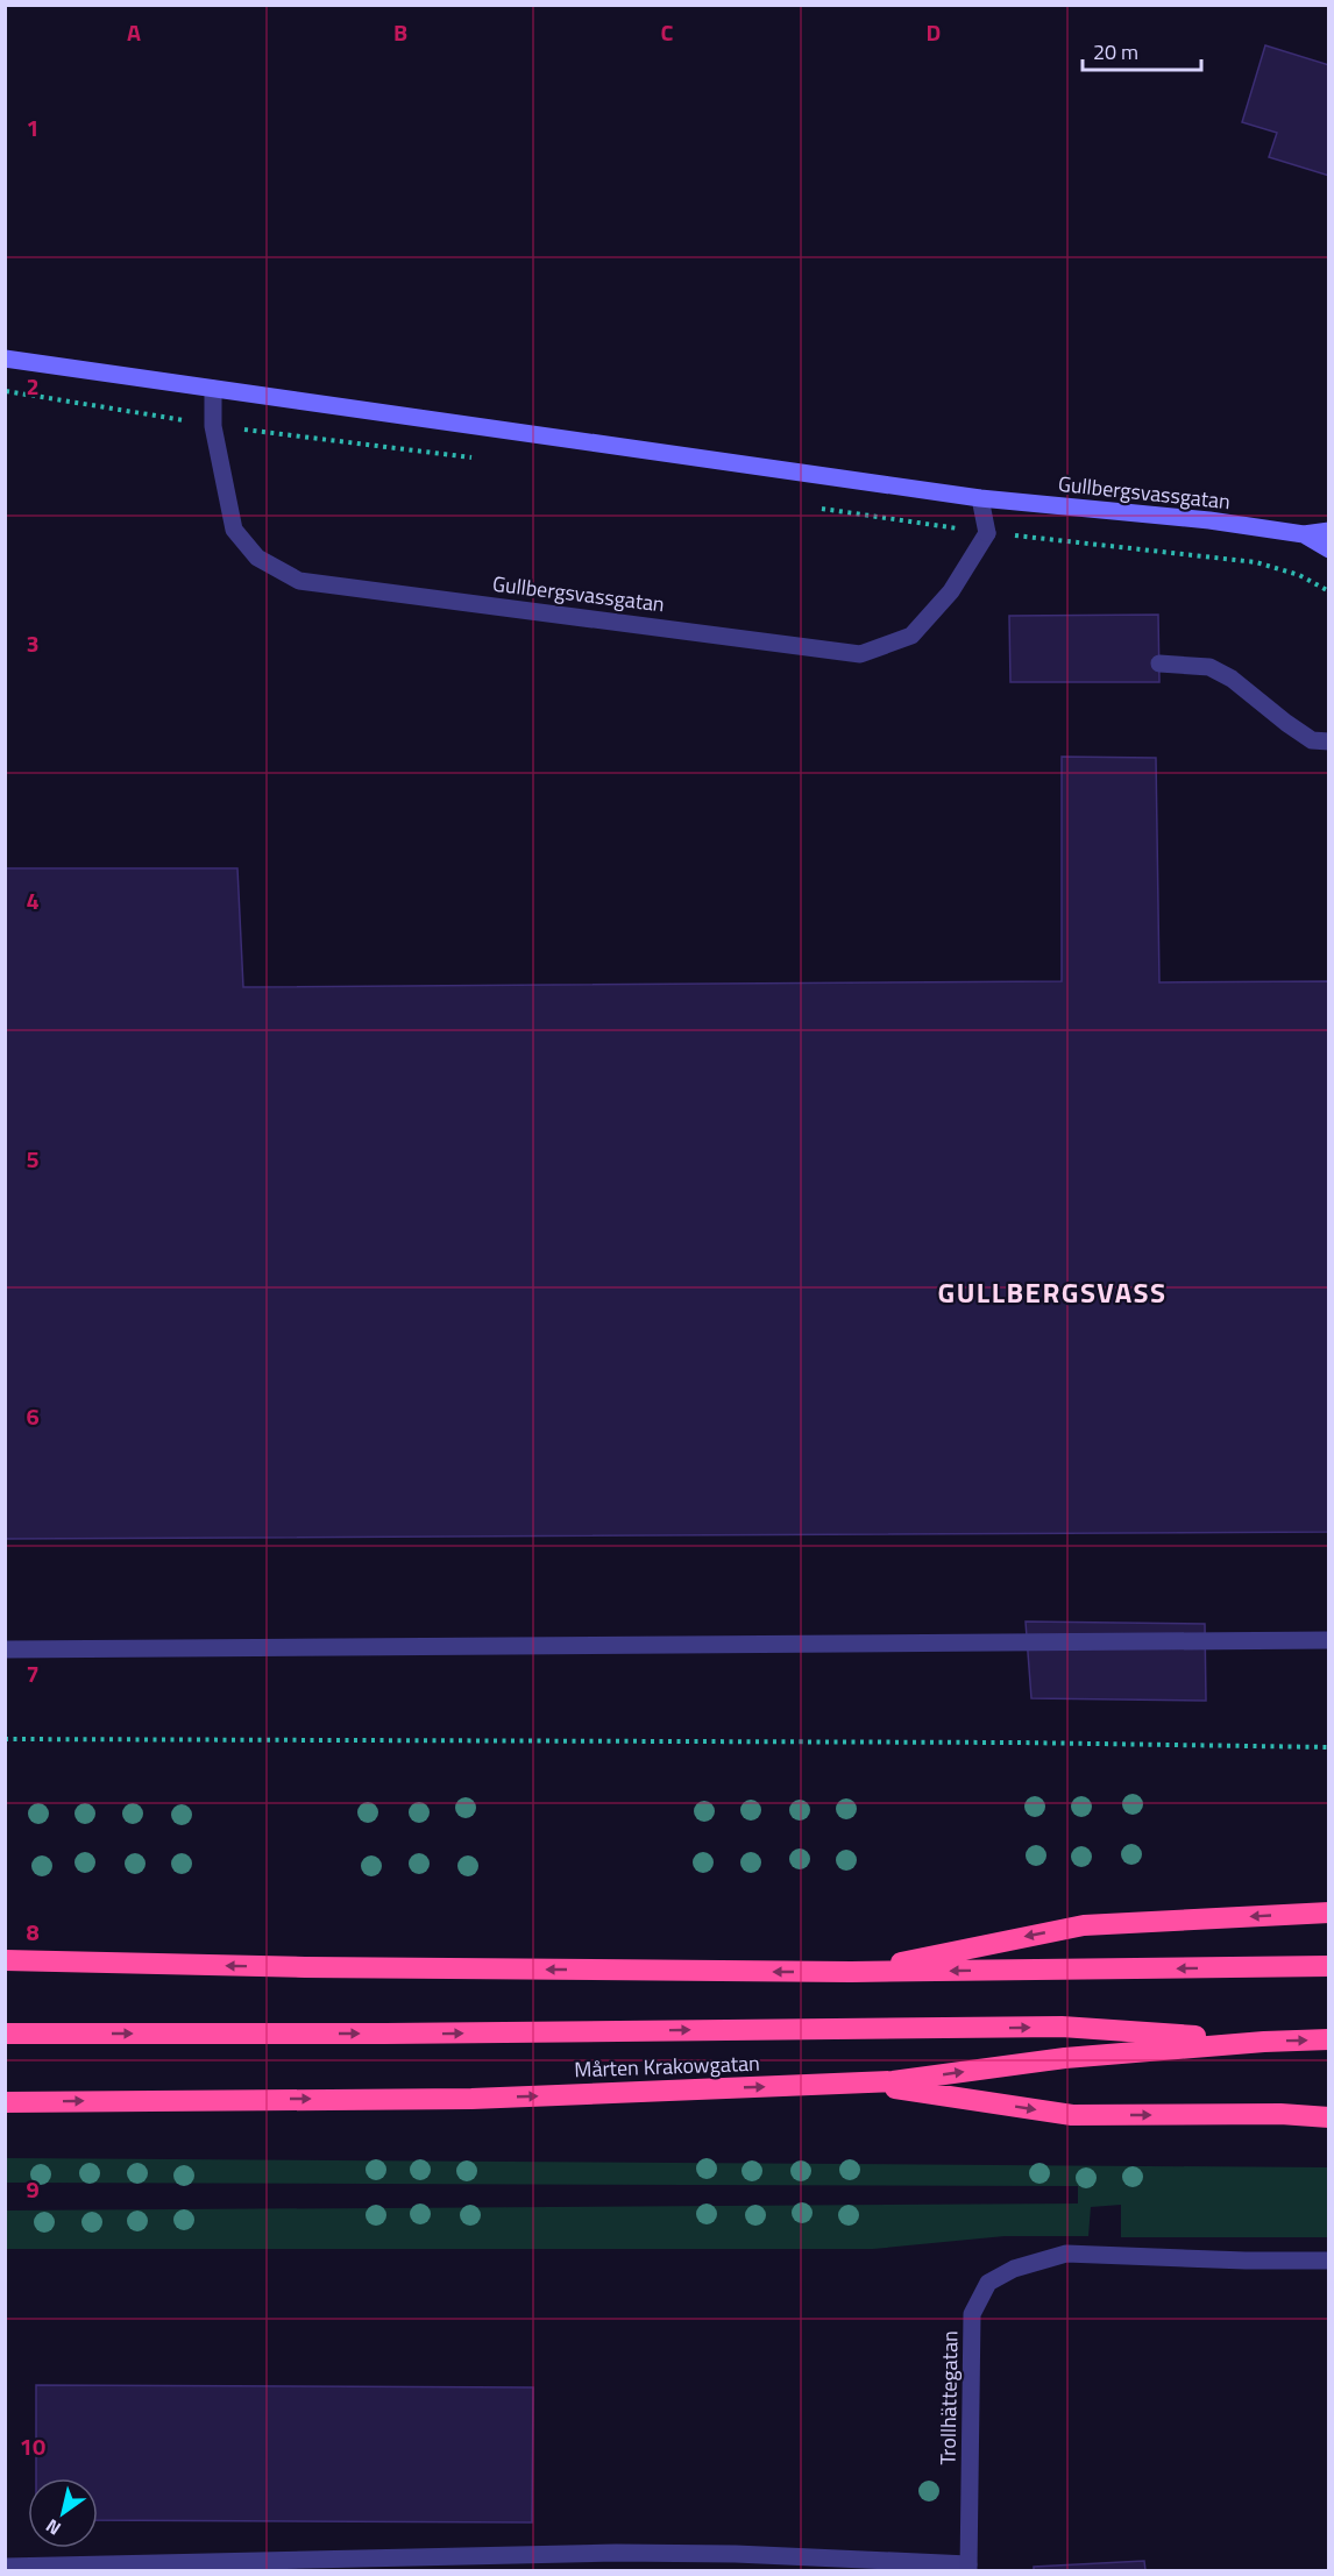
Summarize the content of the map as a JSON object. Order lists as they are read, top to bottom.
{
  "streets": {
    "highway": ["Mårten Krakowgatan"],
    "street": ["Gullbergsvassgatan", "Trollhättegatan"]
  },
  "districts": ["GULLBERGSVASS"],
  "scale_bar": "20 m",
  "north": "bottom left",
  "grid": {
    "columns": [
      "A",
      "B",
      "C",
      "D"
    ],
    "rows": [
      "1",
      "2",
      "3",
      "4",
      "5",
      "6",
      "7",
      "8",
      "9",
      "10"
    ]
  }
}
